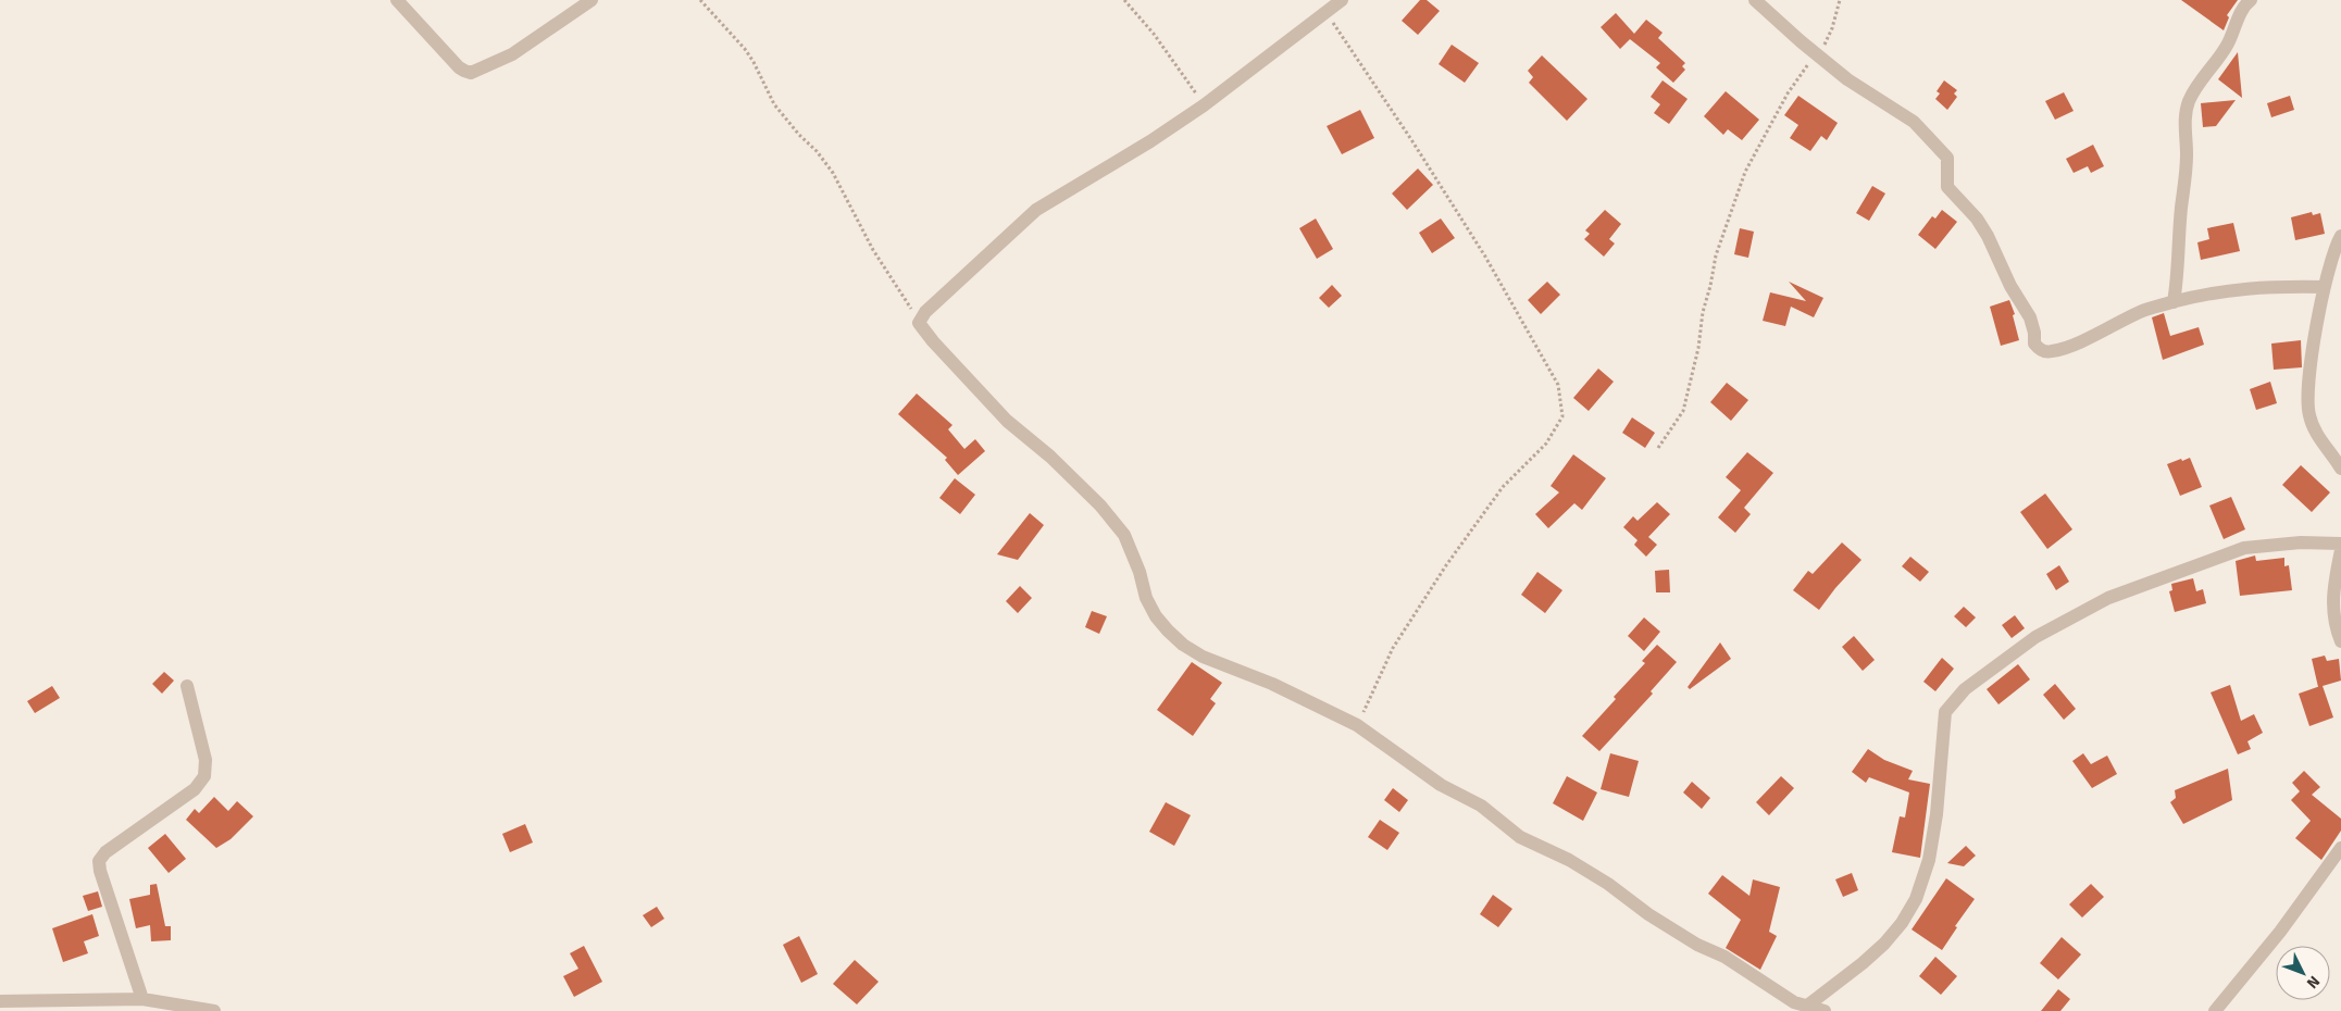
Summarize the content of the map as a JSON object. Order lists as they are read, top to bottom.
{
  "north": "bottom right"
}
